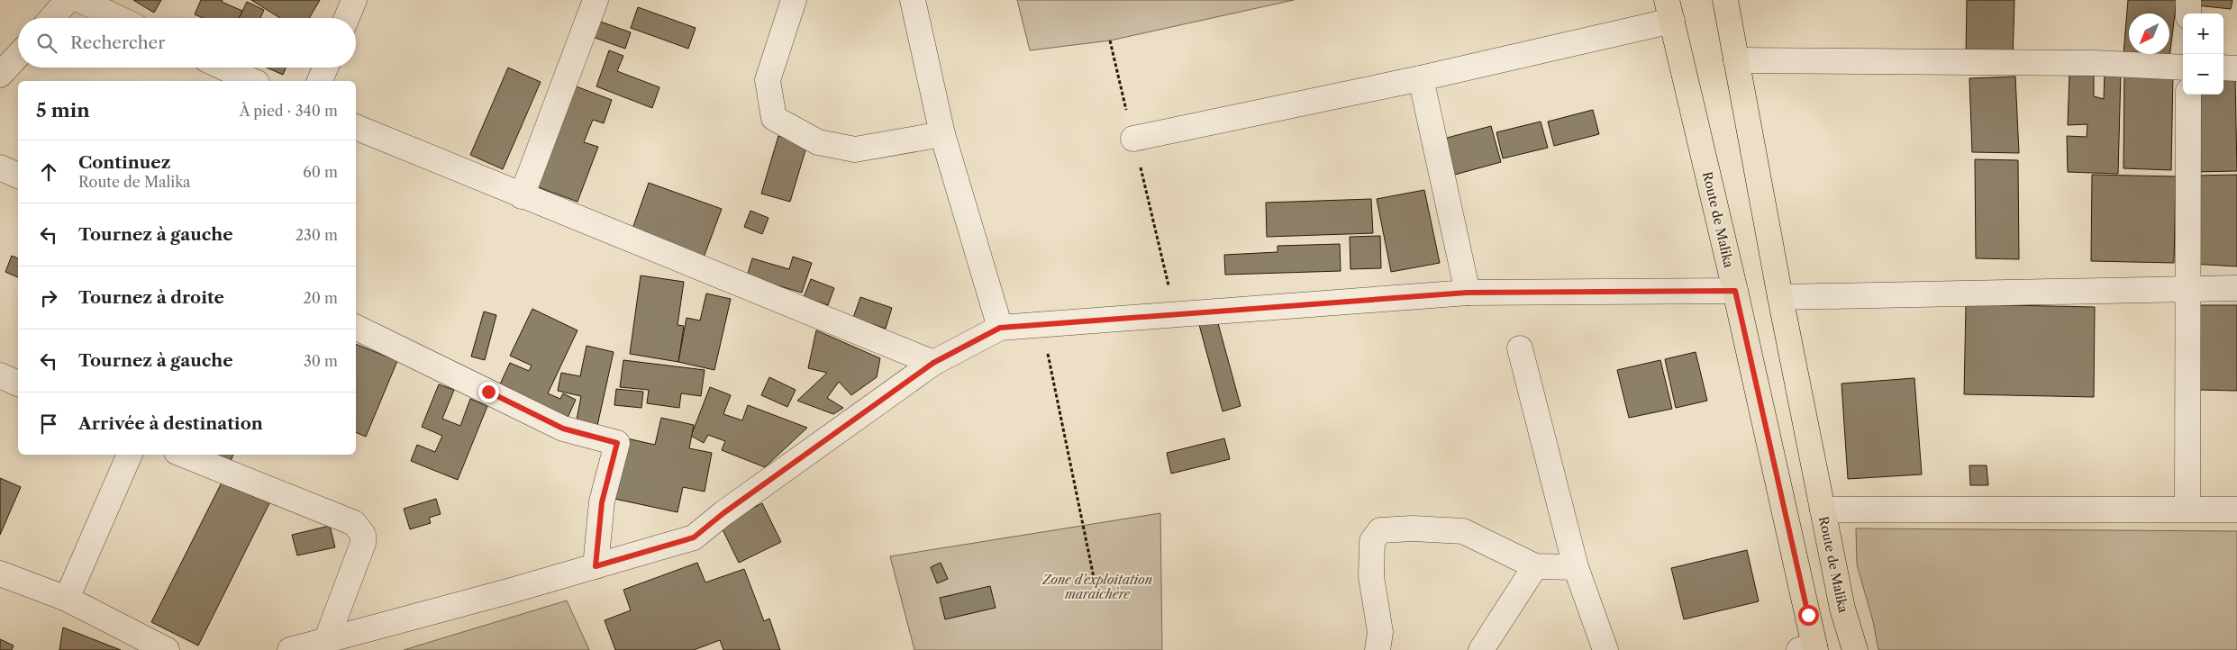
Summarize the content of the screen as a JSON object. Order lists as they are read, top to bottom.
{
  "streets": {
    "main road": ["Route de Malika"]
  },
  "parks": ["Zone d'exploitation maraichère"],
  "north": "bottom left",
  "page": {
    "map_buttons": ["+", "−"],
    "search": "Rechercher",
    "heading": ["5 min", "À pied · 340 m"],
    "list": [
      ["Continuez", "Route de Malika", "60 m"],
      ["Tournez à gauche", "230 m"],
      ["Tournez à droite", "20 m"],
      ["Tournez à gauche", "30 m"],
      "Arrivée à destination"
    ]
  }
}
